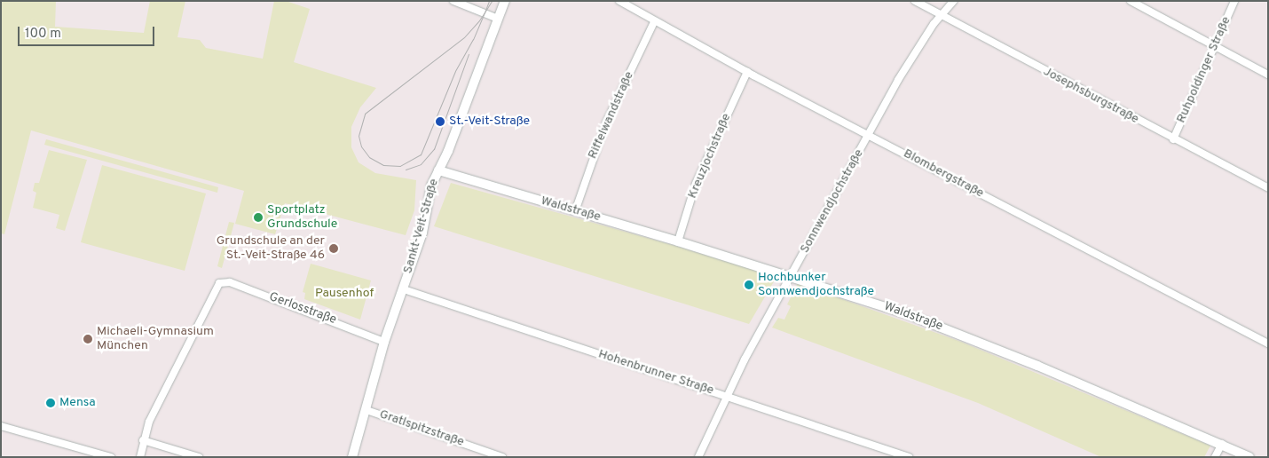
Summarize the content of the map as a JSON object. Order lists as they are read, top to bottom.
{
  "streets": {
    "street": [
      "Ruhpoldinger Straße",
      "Josephsburgstraße",
      "Riffelwandstraße",
      "Kreuzjochstraße",
      "Blombergstraße",
      "Sonnwendjochstraße",
      "Waldstraße",
      "Sankt-Veit-Straße",
      "Gerlosstraße",
      "Hohenbrunner Straße",
      "Gratlspitzstraße"
    ]
  },
  "crossings": [
    ["Ruhpoldinger Straße", "Josephsburgstraße"],
    ["Josephsburgstraße", "Sonnwendjochstraße"],
    ["Riffelwandstraße", "Blombergstraße"],
    ["Riffelwandstraße", "Waldstraße"],
    ["Kreuzjochstraße", "Blombergstraße"],
    ["Kreuzjochstraße", "Waldstraße"],
    ["Blombergstraße", "Sonnwendjochstraße"],
    ["Sonnwendjochstraße", "Waldstraße"],
    ["Sonnwendjochstraße", "Hohenbrunner Straße"],
    ["Waldstraße", "Sankt-Veit-Straße"],
    ["Sankt-Veit-Straße", "Gerlosstraße"],
    ["Sankt-Veit-Straße", "Hohenbrunner Straße"],
    ["Sankt-Veit-Straße", "Gratlspitzstraße"]
  ],
  "parks": ["Pausenhof"],
  "places": [
    "St.-Veit-Straße",
    "Sportplatz Grundschule",
    "Grundschule an der St.-Veit-Straße 46",
    "Hochbunker Sonnwendjochstraße",
    "Michaeli-Gymnasium München",
    "Mensa"
  ],
  "scale_bar": "100 m"
}
